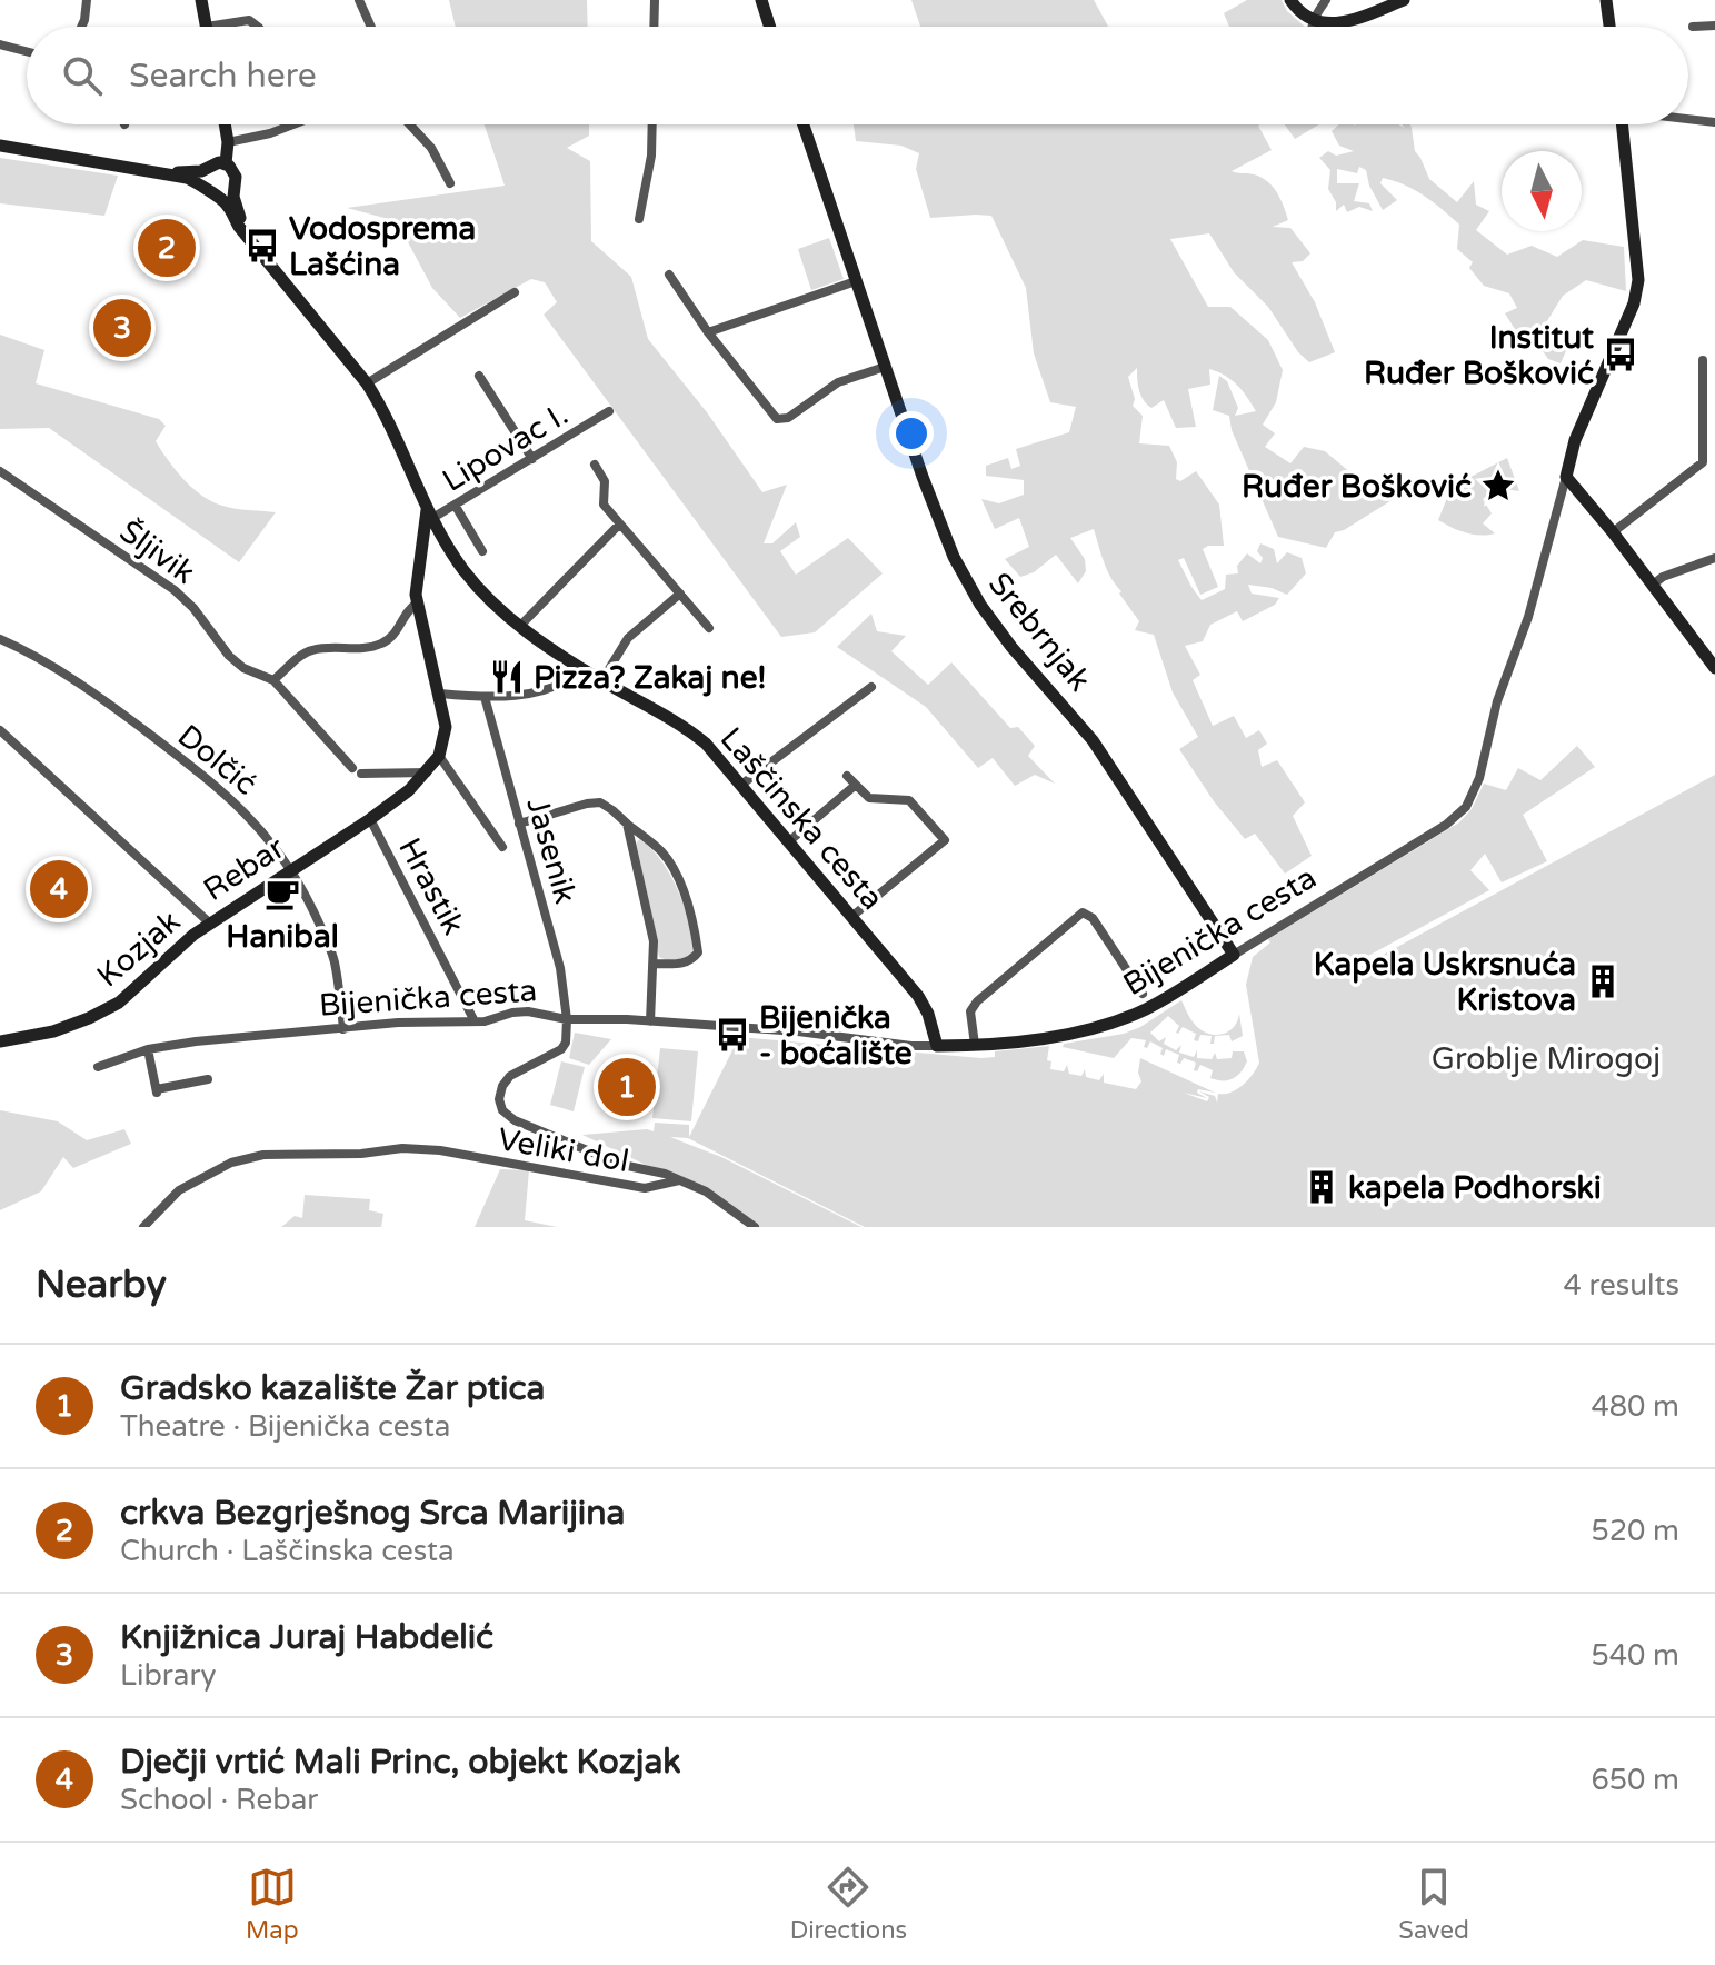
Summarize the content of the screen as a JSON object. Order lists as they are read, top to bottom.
{
  "streets": {
    "main road": [
      "Srebrnjak",
      "Laščinska cesta",
      "Rebar",
      "Bijenička cesta",
      "Kozjak"
    ],
    "street": [
      "Lipovac I.",
      "Šljivik",
      "Dolčić",
      "Jasenik",
      "Hrastik",
      "Veliki dol"
    ]
  },
  "crossings": [
    ["Lipovac I.", "Laščinska cesta"],
    ["Šljivik", "Rebar"],
    ["Srebrnjak", "Bijenička cesta"],
    ["Dolčić", "Rebar"],
    ["Dolčić", "Bijenička cesta"],
    ["Laščinska cesta", "Bijenička cesta"],
    ["Jasenik", "Bijenička cesta"],
    ["Jasenik", "Veliki dol"],
    ["Rebar", "Hrastik"],
    ["Rebar", "Kozjak"],
    ["Hrastik", "Bijenička cesta"],
    ["Bijenička cesta", "Veliki dol"]
  ],
  "parks": ["Groblje Mirogoj"],
  "places": {
    "bus stop": ["Vodosprema Lašćina", "Institut Ruđer Bošković", "Bijenička - boćalište"],
    "place": ["Ruđer Bošković"],
    "restaurant": ["Pizza? Zakaj ne!"],
    "cafe": ["Hanibal"],
    "building": ["Kapela Uskrsnuća Kristova", "kapela Podhorski"]
  },
  "north": "bottom",
  "page": {
    "search": "Search here",
    "pins": [
      "2",
      "3",
      "4",
      "1"
    ],
    "heading": ["Nearby", "4 results"],
    "list": [
      {
        "mark": "1",
        "name": "Gradsko kazalište Žar ptica",
        "note": "Theatre · Bijenička cesta",
        "value": "480 m"
      },
      {
        "mark": "2",
        "name": "crkva Bezgrješnog Srca Marijina",
        "note": "Church · Laščinska cesta",
        "value": "520 m"
      },
      {
        "mark": "3",
        "name": "Knjižnica Juraj Habdelić",
        "note": "Library",
        "value": "540 m"
      },
      {
        "mark": "4",
        "name": "Dječji vrtić Mali Princ, objekt Kozjak",
        "note": "School · Rebar",
        "value": "650 m"
      }
    ],
    "nav": ["Map", "Directions", "Saved"]
  }
}
